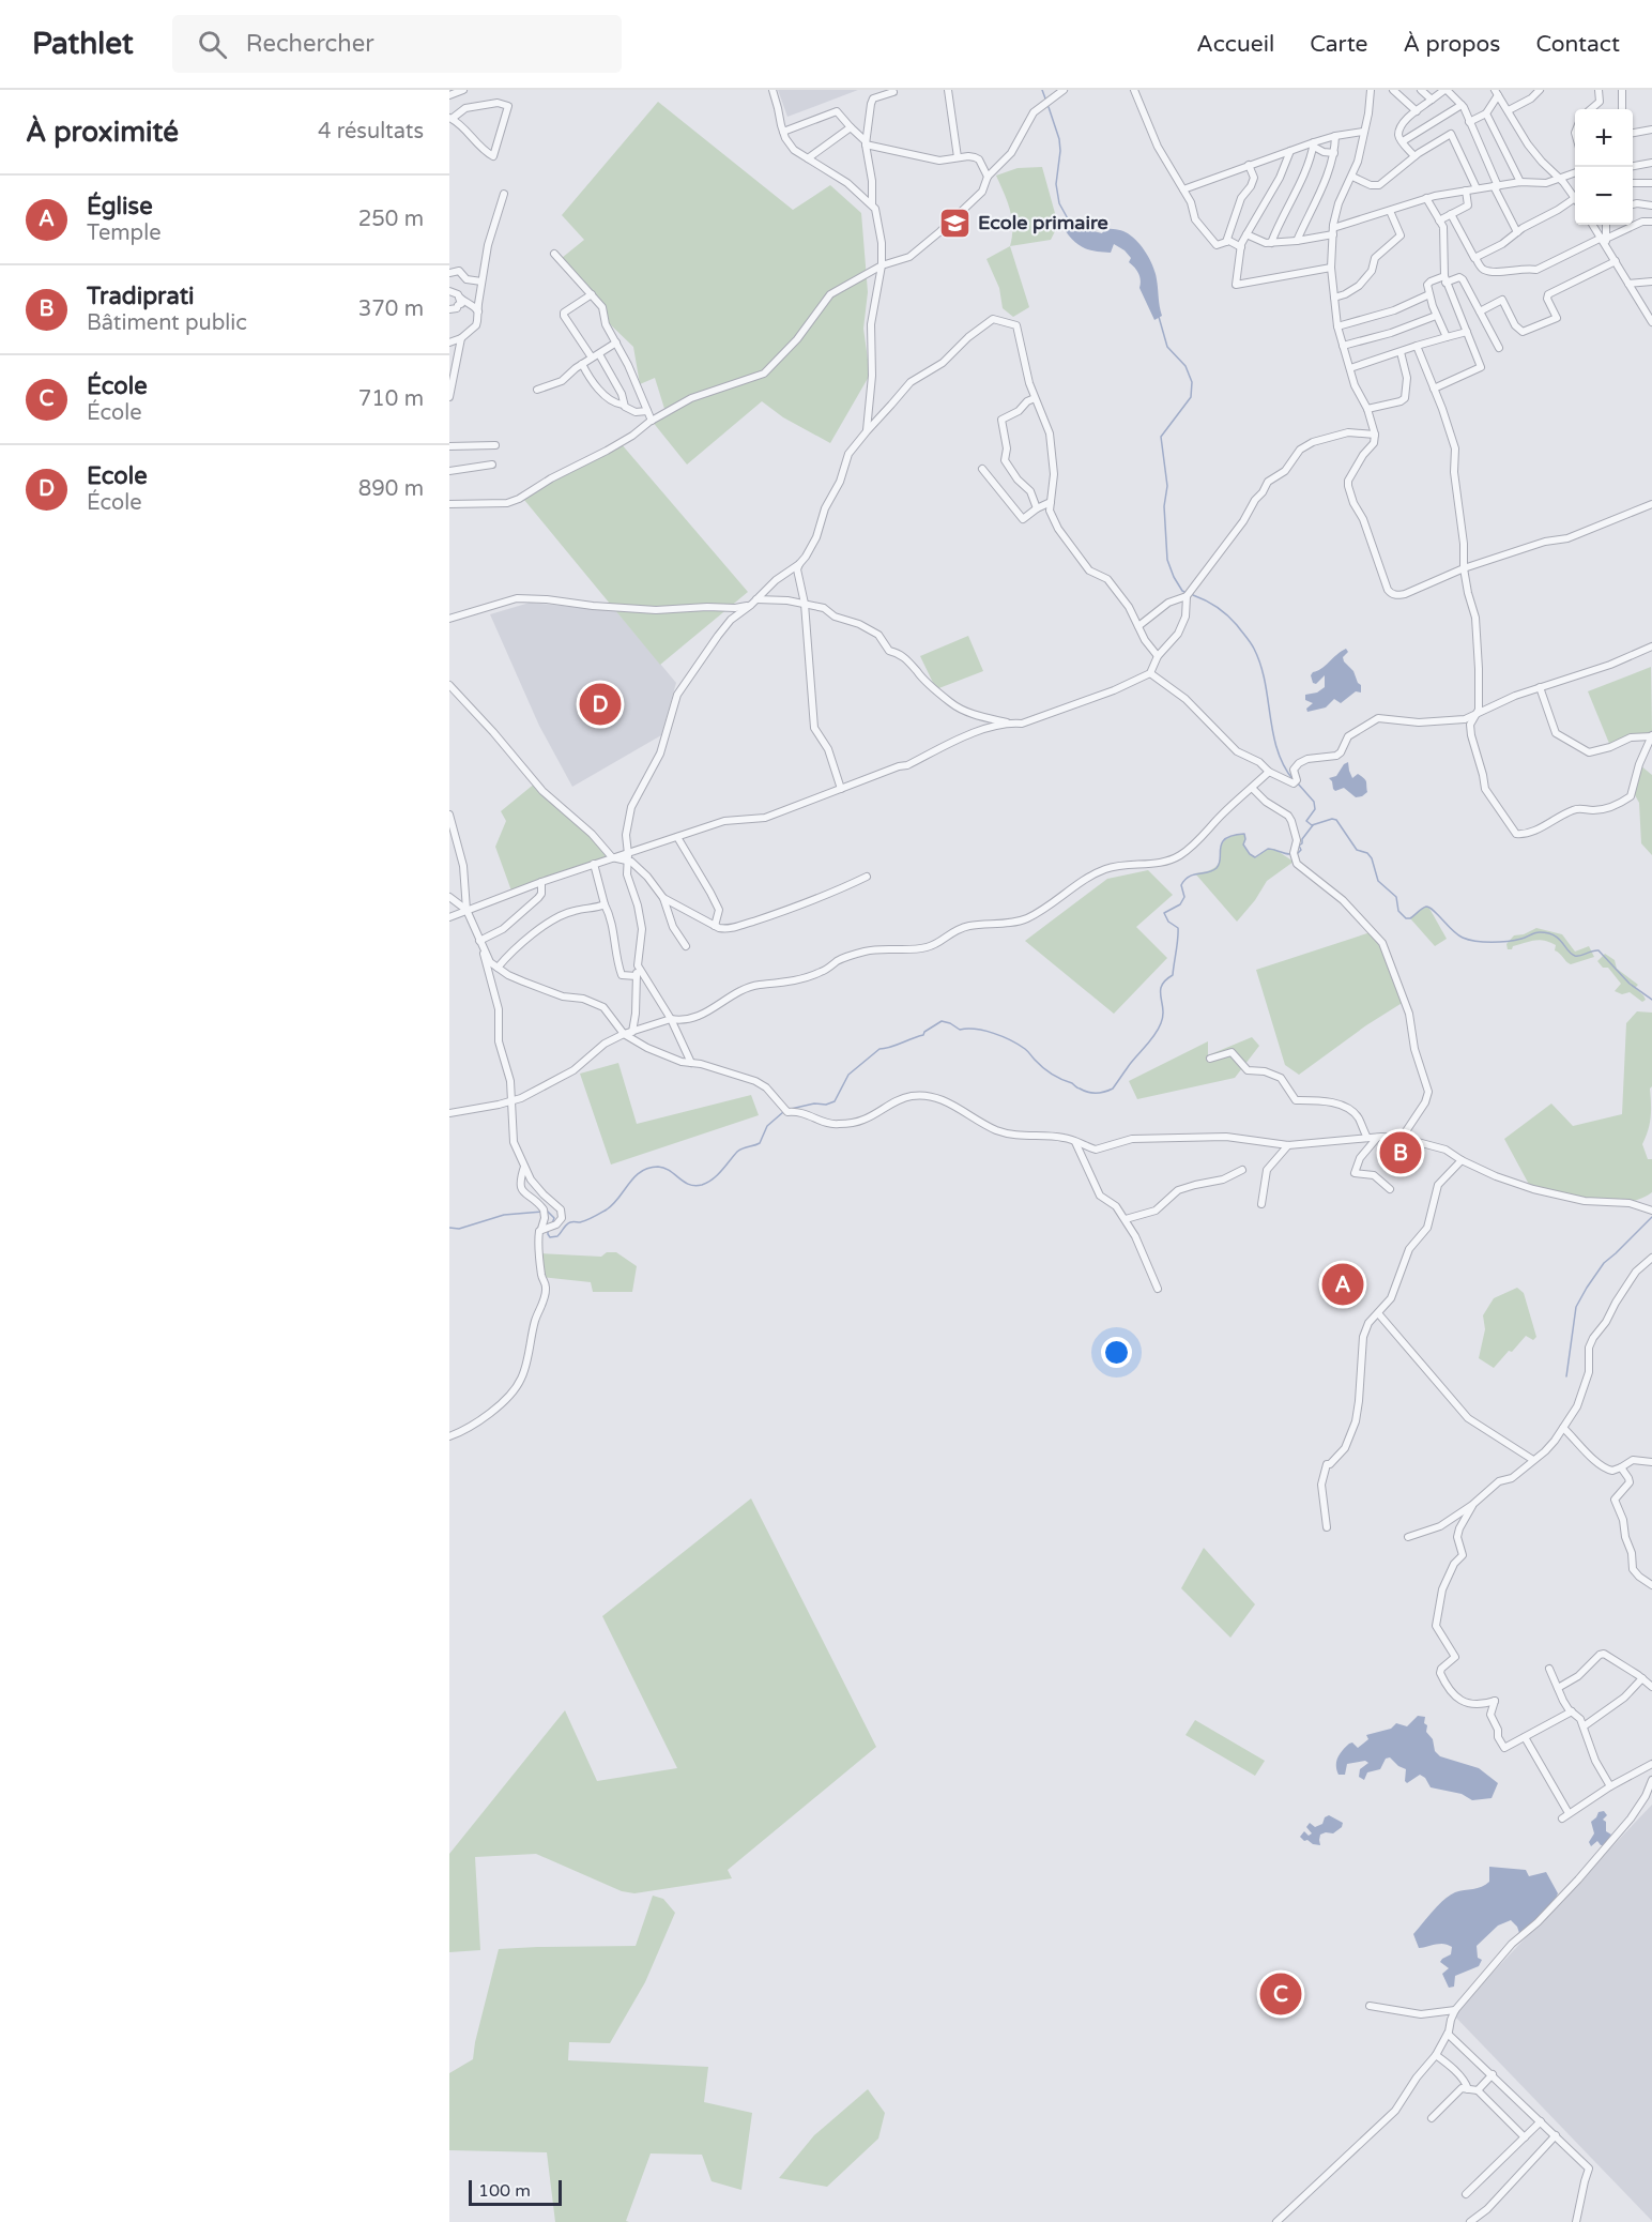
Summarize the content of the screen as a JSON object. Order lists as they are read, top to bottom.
{
  "places": {
    "school or university": ["Ecole primaire"]
  },
  "scale_bar": "100 m",
  "page": {
    "header": "Pathlet",
    "search": "Rechercher",
    "nav": [
      "Accueil",
      "Carte",
      "À propos",
      "Contact"
    ],
    "heading": ["À proximité", "4 résultats"],
    "map_buttons": ["+", "−"],
    "list": [
      {
        "mark": "A",
        "name": "Église",
        "note": "Temple",
        "value": "250 m"
      },
      {
        "mark": "B",
        "name": "Tradiprati",
        "note": "Bâtiment public",
        "value": "370 m"
      },
      {
        "mark": "C",
        "name": "École",
        "note": "École",
        "value": "710 m"
      },
      {
        "mark": "D",
        "name": "Ecole",
        "note": "École",
        "value": "890 m"
      }
    ],
    "pins": [
      "D",
      "B",
      "A",
      "C"
    ],
    "scale": "100 m"
  }
}
